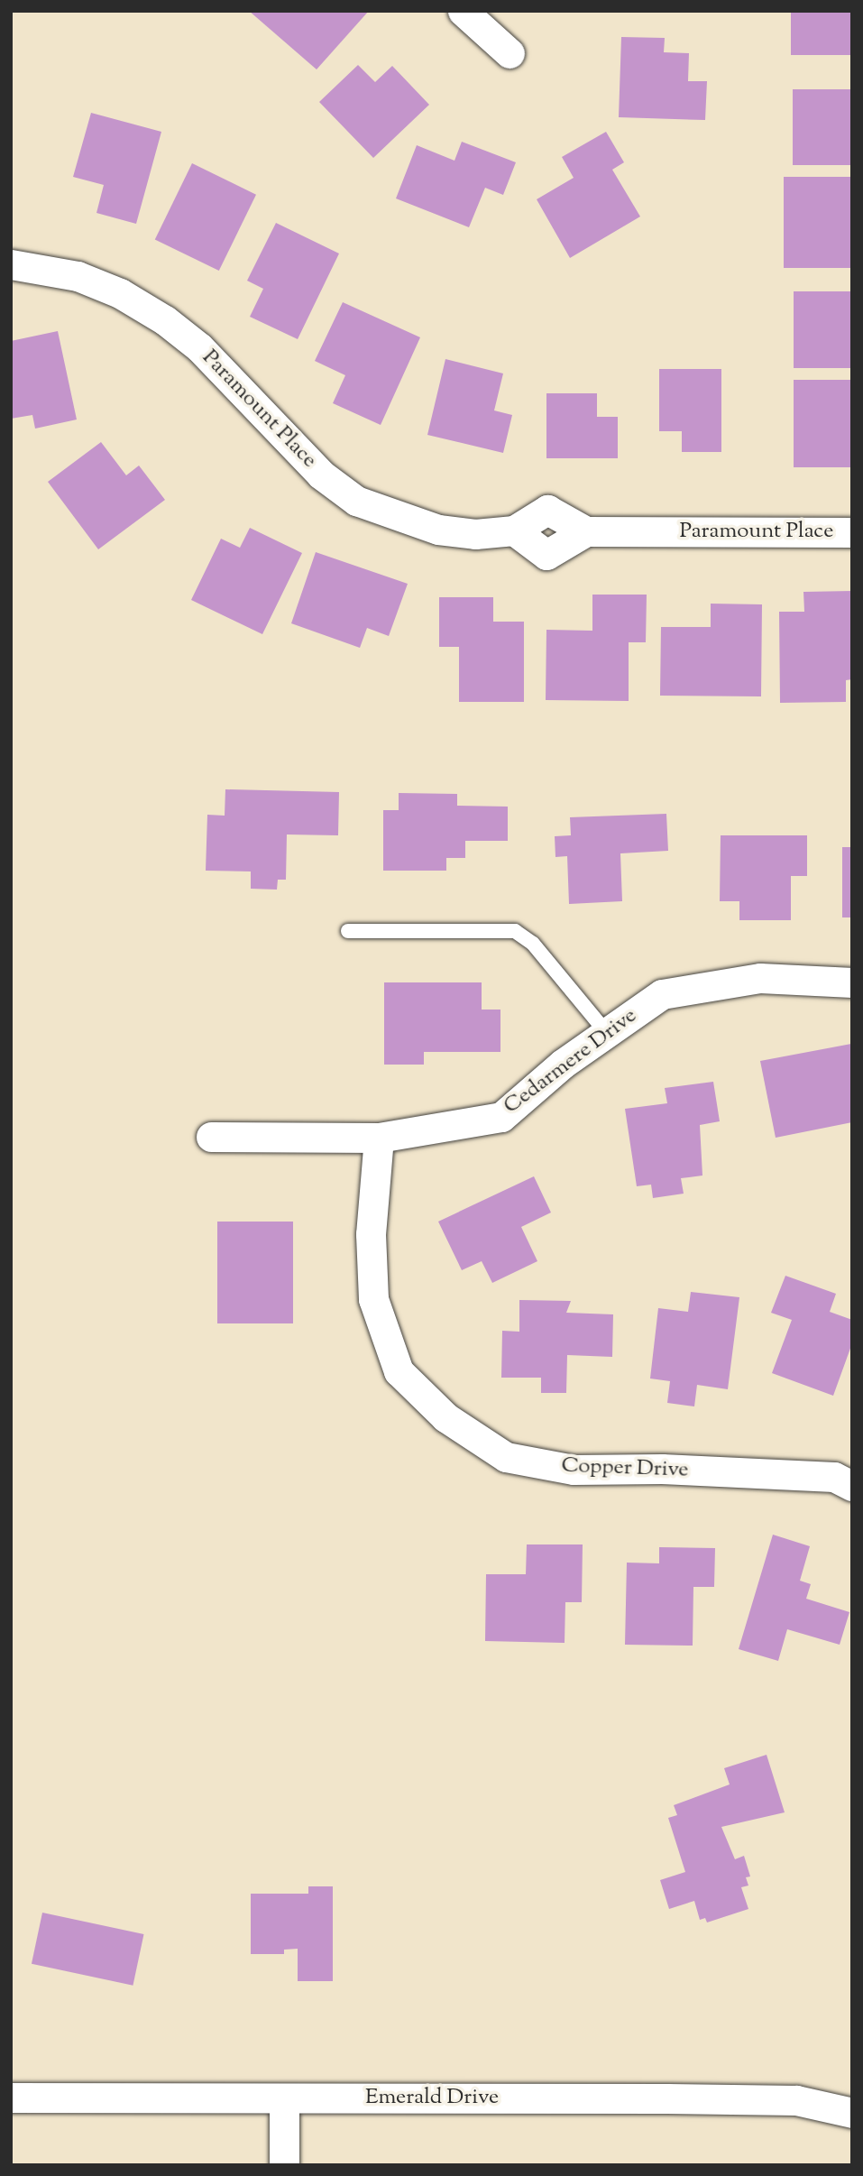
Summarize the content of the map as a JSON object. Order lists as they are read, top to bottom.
{
  "streets": {
    "street": [
      "Paramount Place",
      "Cedarmere Drive",
      "Copper Drive",
      "Emerald Drive"
    ]
  },
  "crossings": [
    ["Cedarmere Drive", "Copper Drive"]
  ]
}
